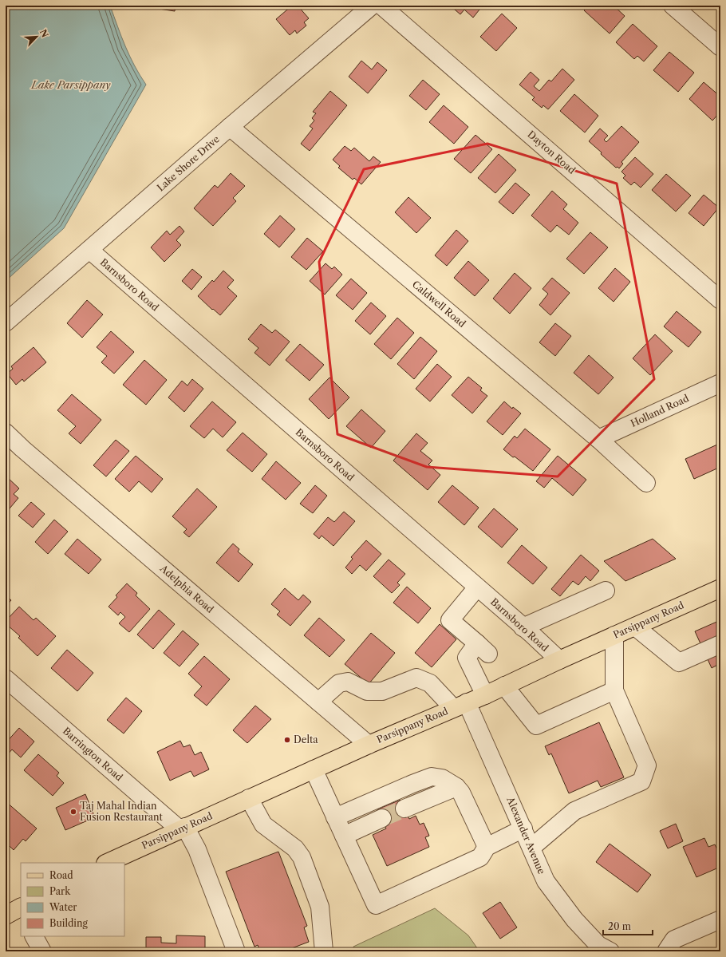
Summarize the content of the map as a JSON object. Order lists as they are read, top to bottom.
{
  "streets": {
    "main road": ["Parsippany Road"],
    "street": [
      "Dayton Road",
      "Lake Shore Drive",
      "Barnsboro Road",
      "Caldwell Road",
      "Holland Road",
      "Adelphia Road",
      "Barrington Road",
      "Alexander Avenue"
    ]
  },
  "crossings": [
    ["Lake Shore Drive", "Barnsboro Road"],
    ["Lake Shore Drive", "Caldwell Road"],
    ["Barnsboro Road", "Parsippany Road"],
    ["Caldwell Road", "Holland Road"],
    ["Adelphia Road", "Parsippany Road"],
    ["Adelphia Road", "Alexander Avenue"],
    ["Parsippany Road", "Barrington Road"],
    ["Parsippany Road", "Alexander Avenue"]
  ],
  "water": ["Lake Parsippany"],
  "places": ["Delta", "Taj Mahal Indian Fusion Restaurant"],
  "legend": [
    "Road",
    "Park",
    "Water",
    "Building"
  ],
  "scale_bar": "20 m",
  "north": "top right"
}
